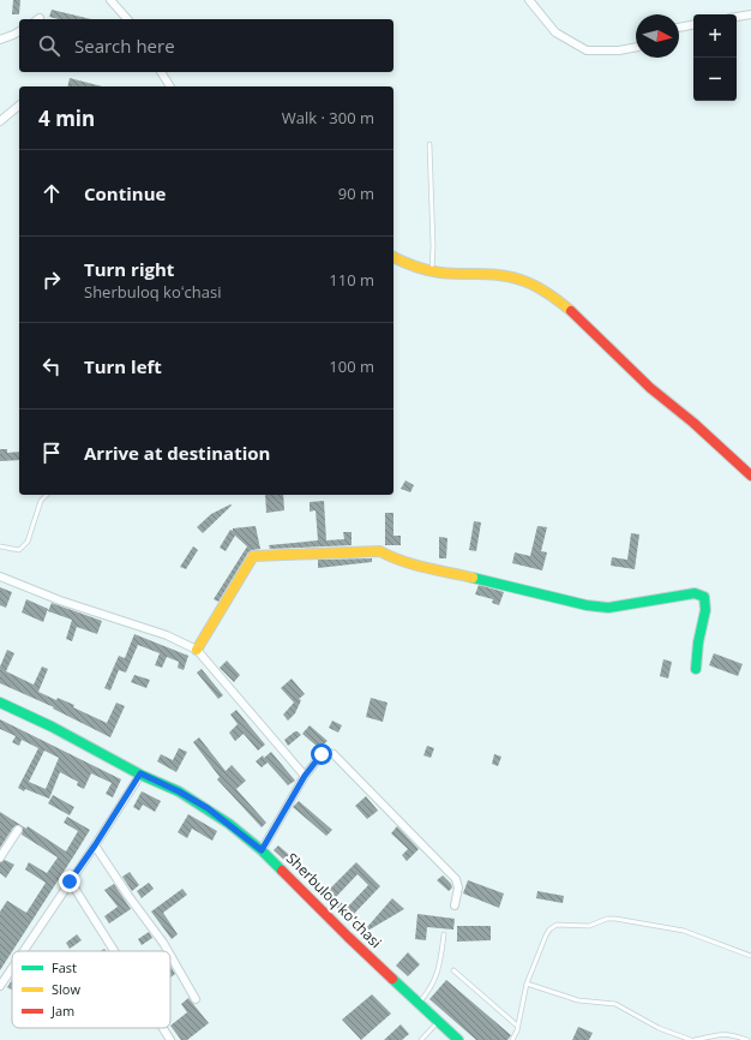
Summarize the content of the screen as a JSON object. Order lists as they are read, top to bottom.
{
  "streets": {
    "street": ["Sherbuloq koʻchasi"]
  },
  "legend": ["Fast", "Slow", "Jam"],
  "north": "right",
  "page": {
    "map_buttons": ["+", "−"],
    "search": "Search here",
    "heading": ["4 min", "Walk · 300 m"],
    "list": [
      ["Continue", "90 m"],
      ["Turn right", "Sherbuloq koʻchasi", "110 m"],
      ["Turn left", "100 m"],
      "Arrive at destination"
    ]
  }
}
